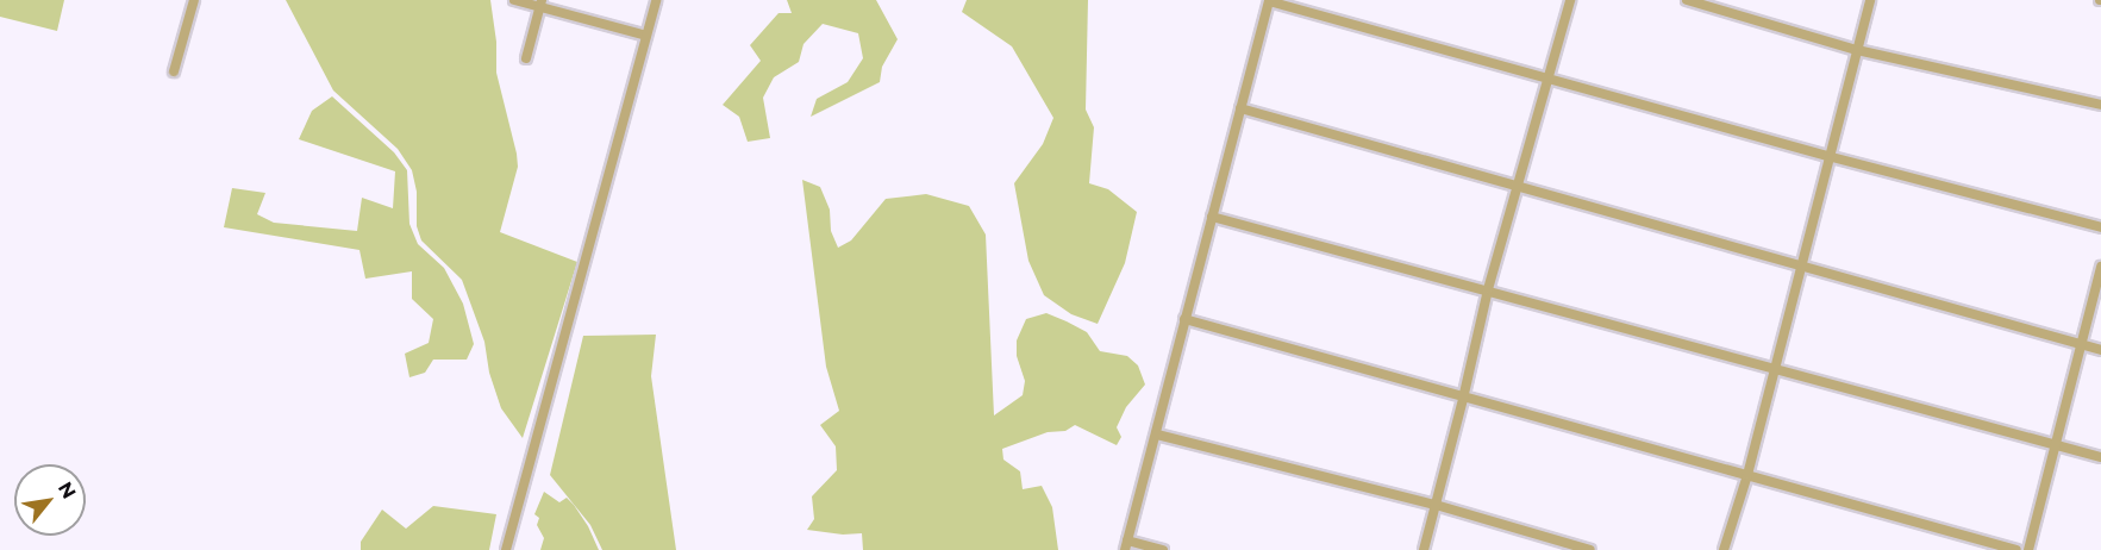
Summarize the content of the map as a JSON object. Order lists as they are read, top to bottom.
{
  "north": "top right"
}
